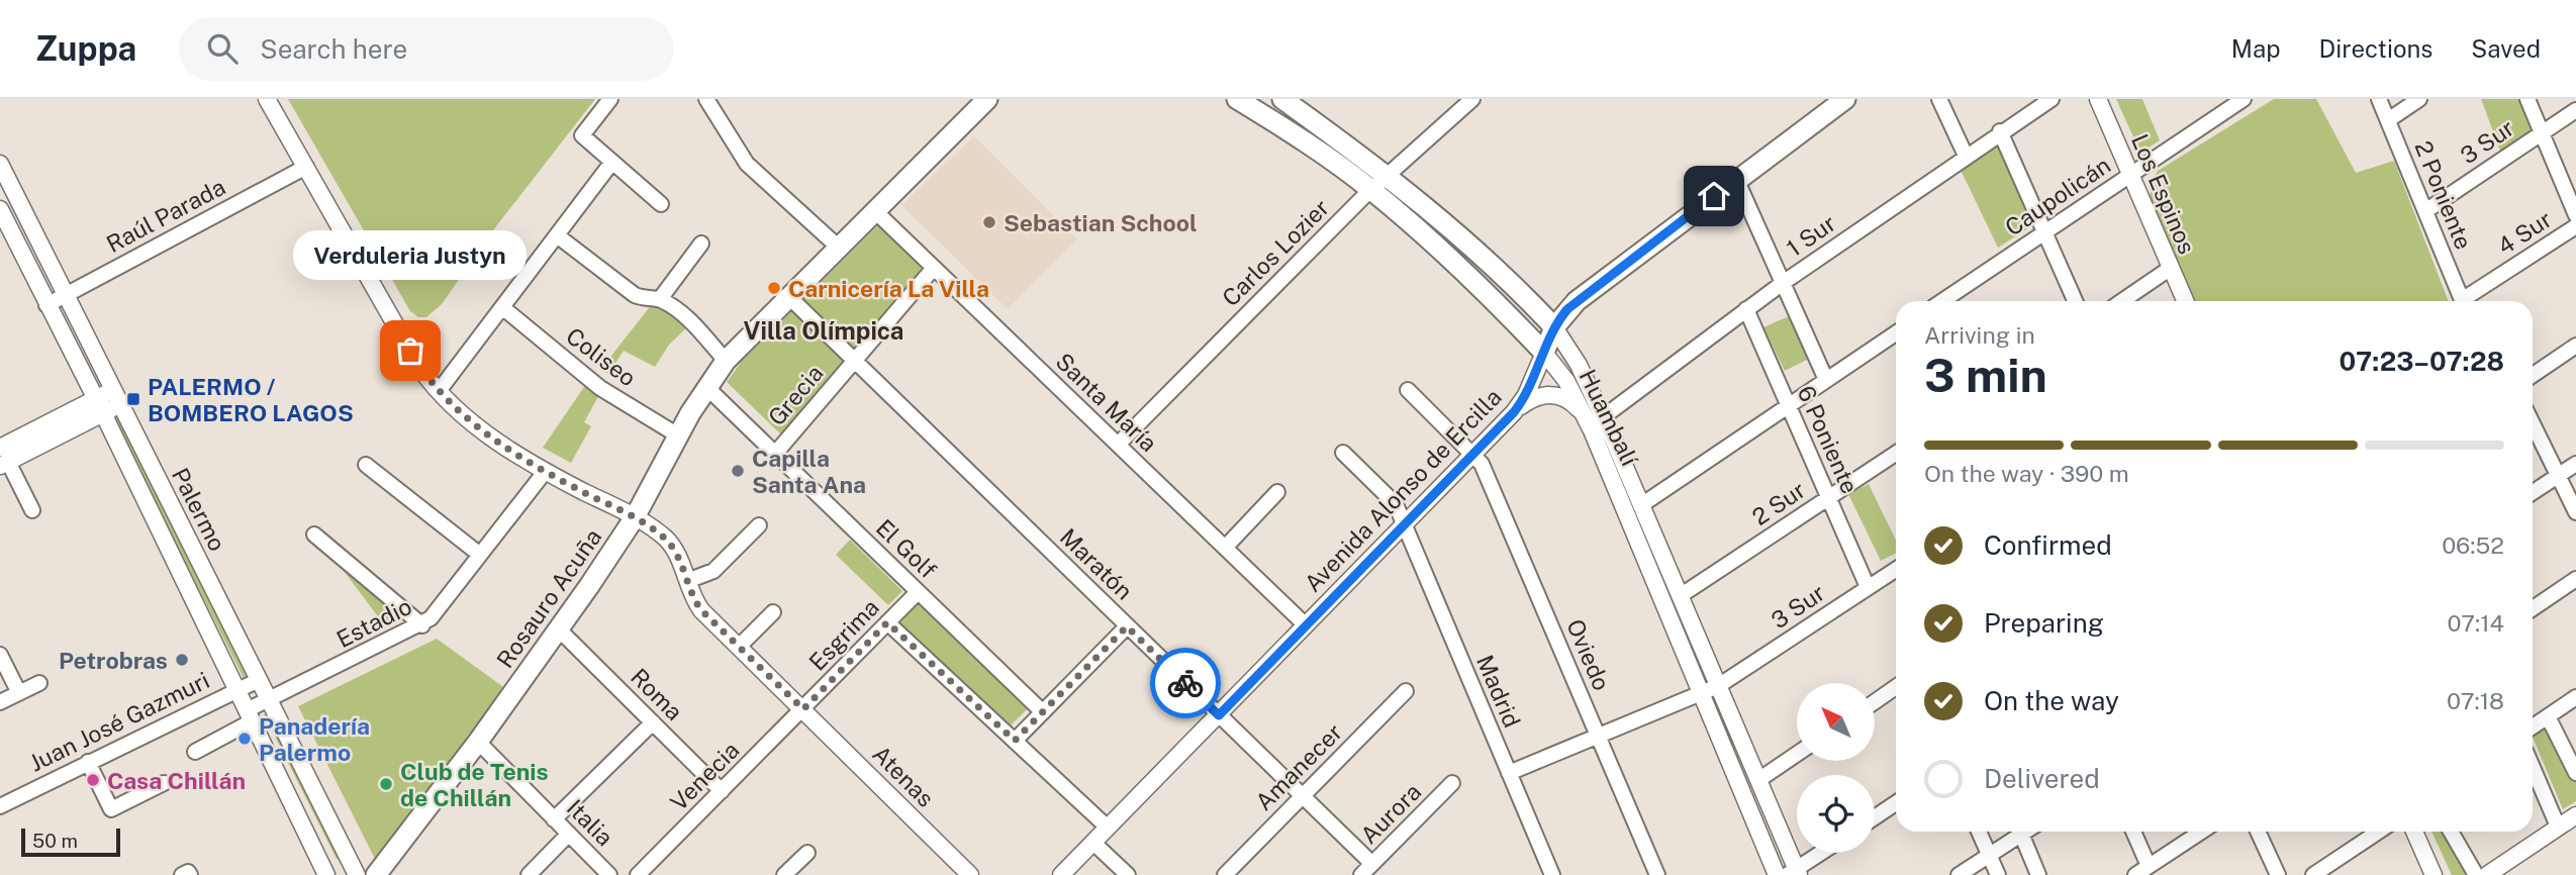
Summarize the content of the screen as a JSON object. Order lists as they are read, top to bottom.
{
  "streets": {
    "main road": ["Huambalí", "Avenida Alonso de Ercilla", "Rosauro Acuña"],
    "street": [
      "3 Sur",
      "Los Espinos",
      "2 Poniente",
      "Caupolicán",
      "Raúl Parada",
      "4 Sur",
      "1 Sur",
      "Carlos Lozier",
      "Coliseo",
      "Grecia",
      "Santa María",
      "6 Poniente",
      "2 Sur",
      "Palermo",
      "El Golf",
      "Maratón",
      "Estadio",
      "Esgrima",
      "Oviedo",
      "Madrid",
      "Roma",
      "Juan José Gazmuri",
      "Amanecer",
      "Venecia",
      "Atenas",
      "Aurora",
      "Italia"
    ]
  },
  "crossings": [
    ["3 Sur", "2 Poniente"],
    ["3 Sur", "Huambalí"],
    ["3 Sur", "6 Poniente"],
    ["3 Sur", "Oviedo"],
    ["3 Sur", "Madrid"],
    ["Los Espinos", "Caupolicán"],
    ["Raúl Parada", "Palermo"],
    ["Raúl Parada", "Atenas"],
    ["1 Sur", "Huambalí"],
    ["1 Sur", "6 Poniente"],
    ["Carlos Lozier", "Santa María"],
    ["Carlos Lozier", "Huambalí"],
    ["Coliseo", "Rosauro Acuña"],
    ["Grecia", "Santa María"],
    ["Grecia", "El Golf"],
    ["Grecia", "Maratón"],
    ["Santa María", "Avenida Alonso de Ercilla"],
    ["Santa María", "Rosauro Acuña"],
    ["Huambalí", "Avenida Alonso de Ercilla"],
    ["Huambalí", "2 Sur"],
    ["6 Poniente", "Avenida Alonso de Ercilla"],
    ["6 Poniente", "2 Sur"],
    ["Avenida Alonso de Ercilla", "Maratón"],
    ["Avenida Alonso de Ercilla", "Oviedo"],
    ["Avenida Alonso de Ercilla", "Madrid"],
    ["Palermo", "Estadio"],
    ["Palermo", "Juan José Gazmuri"],
    ["El Golf", "Rosauro Acuña"],
    ["El Golf", "Esgrima"],
    ["Maratón", "Rosauro Acuña"],
    ["Maratón", "Amanecer"],
    ["Maratón", "Aurora"],
    ["Rosauro Acuña", "Roma"],
    ["Rosauro Acuña", "Atenas"],
    ["Rosauro Acuña", "Italia"],
    ["Estadio", "Atenas"],
    ["Esgrima", "Venecia"],
    ["Esgrima", "Atenas"],
    ["Roma", "Venecia"],
    ["Venecia", "Atenas"]
  ],
  "districts": ["Villa Olímpica"],
  "places": {
    "other": [
      "Sebastian School",
      "Carnicería La Villa",
      "Verduleria Justyn",
      "Capilla Santa Ana",
      "Petrobras",
      "Panadería Palermo",
      "Casa Chillán",
      "Club de Tenis de Chillán"
    ],
    "transit": ["PALERMO / BOMBERO LAGOS"]
  },
  "scale_bar": "50 m",
  "north": "top left",
  "page": {
    "header": "Zuppa",
    "search": "Search here",
    "nav": ["Map", "Directions", "Saved"],
    "bubble": "Verduleria Justyn",
    "heading": ["3 min", "Arriving in", "07:23–07:28"],
    "bar": "On the way · 390 m",
    "list": [
      ["Confirmed", "06:52"],
      ["Preparing", "07:14"],
      ["On the way", "07:18"],
      "Delivered"
    ],
    "scale": "50 m"
  }
}
